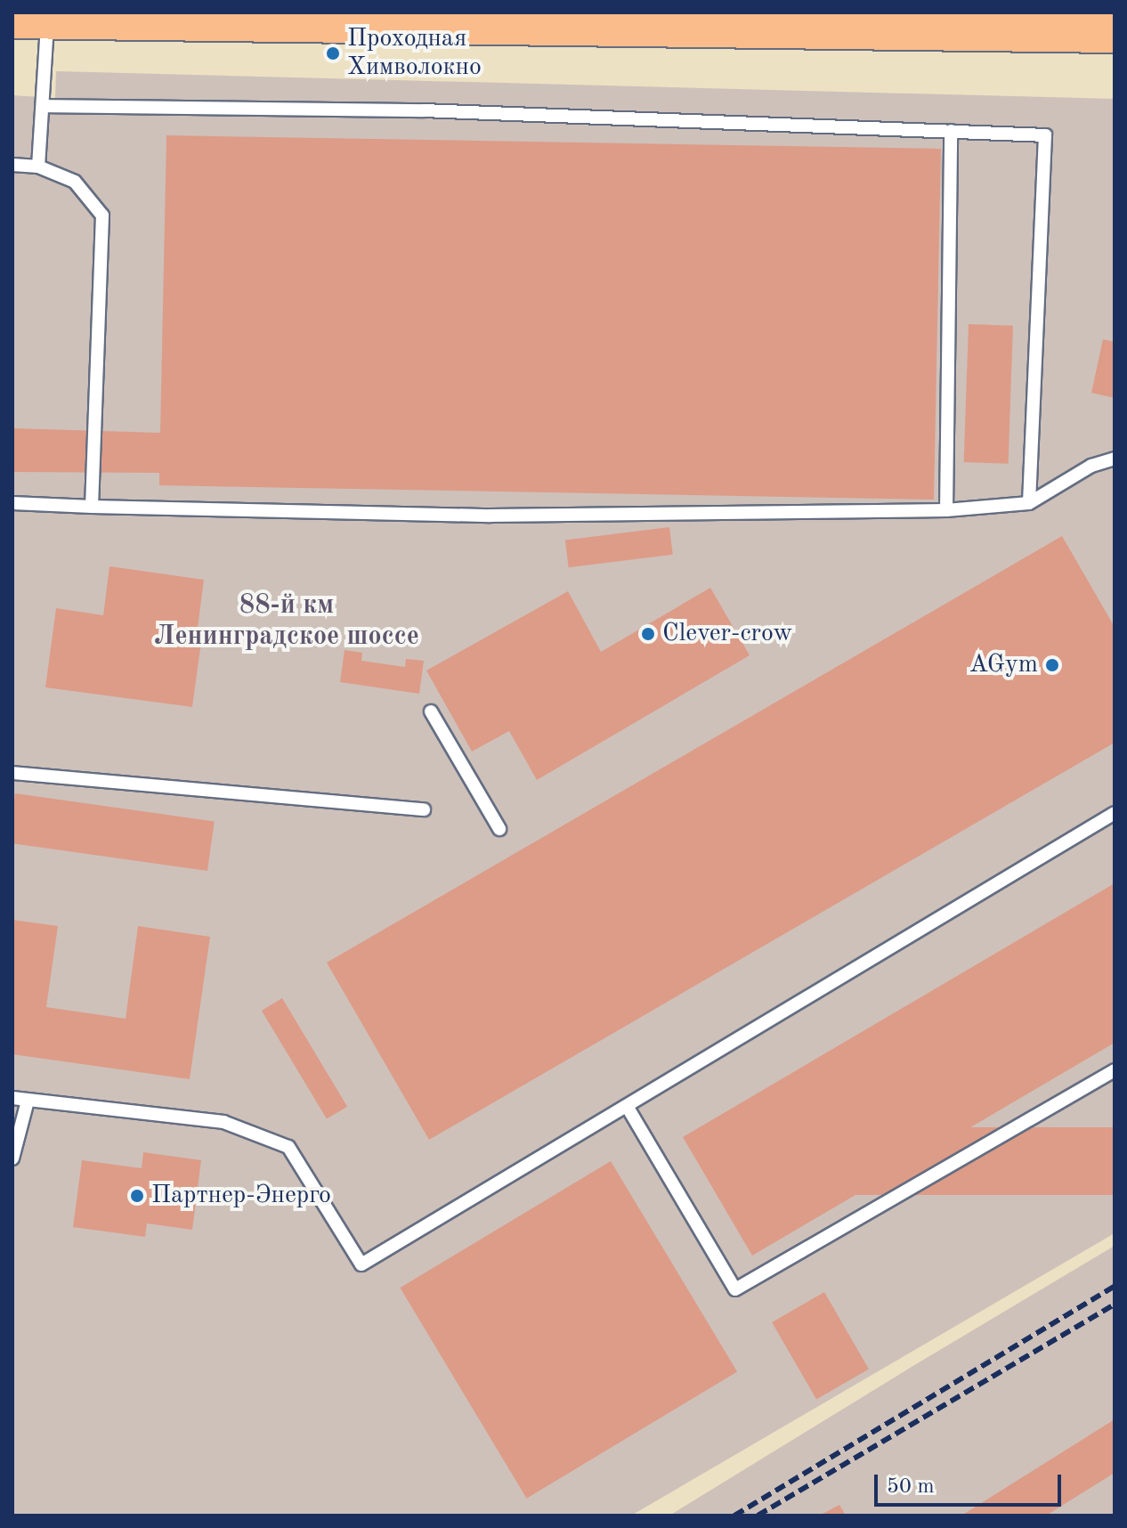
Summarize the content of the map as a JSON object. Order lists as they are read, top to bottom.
{
  "districts": ["88-й км Ленинградское шоссе"],
  "places": [
    "Проходная Химволокно",
    "Clever-crow",
    "AGym",
    "Партнер-Энерго"
  ],
  "scale_bar": "50 m"
}
